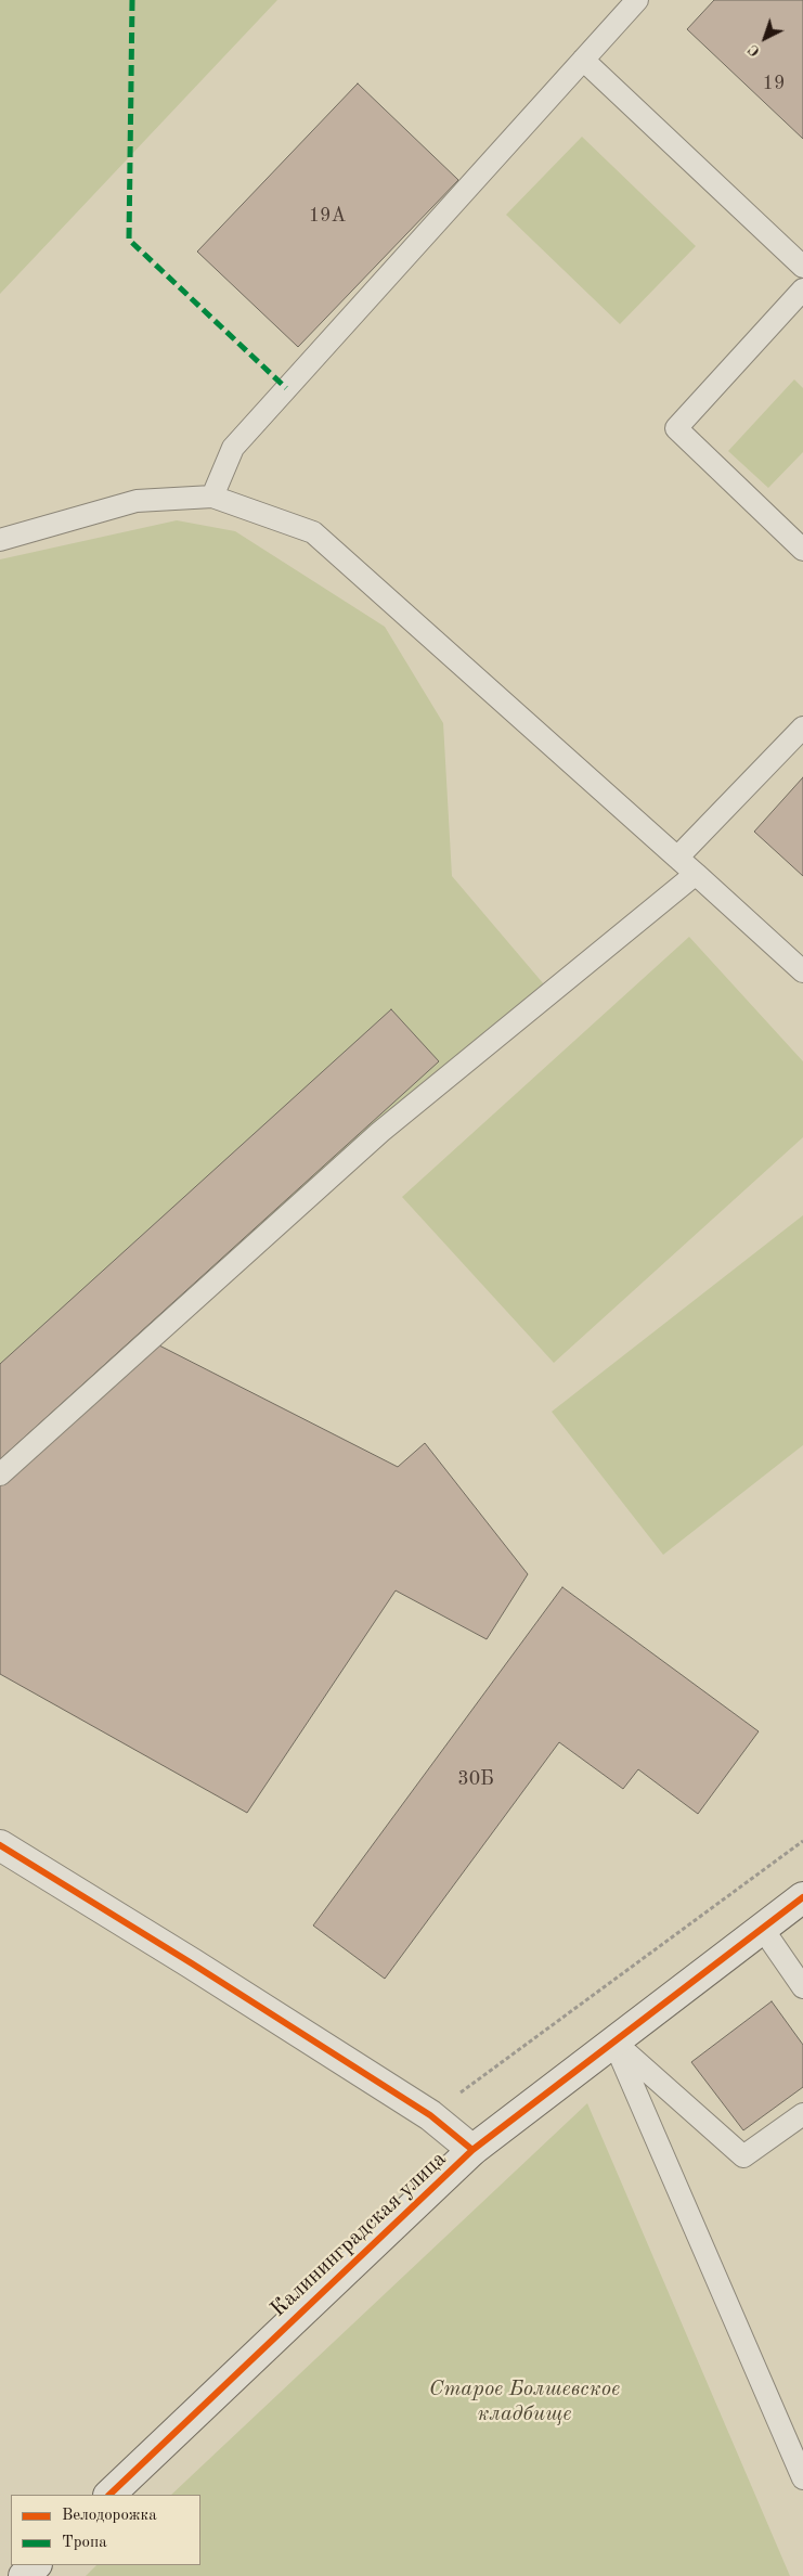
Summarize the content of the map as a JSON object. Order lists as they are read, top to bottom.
{
  "streets": {
    "street": ["Калининградская улица"]
  },
  "parks": ["Старое Болшевское кладбище"],
  "house_numbers": ["19", "19А", "30Б"],
  "legend": ["Велодорожка", "Тропа"],
  "north": "bottom left"
}
